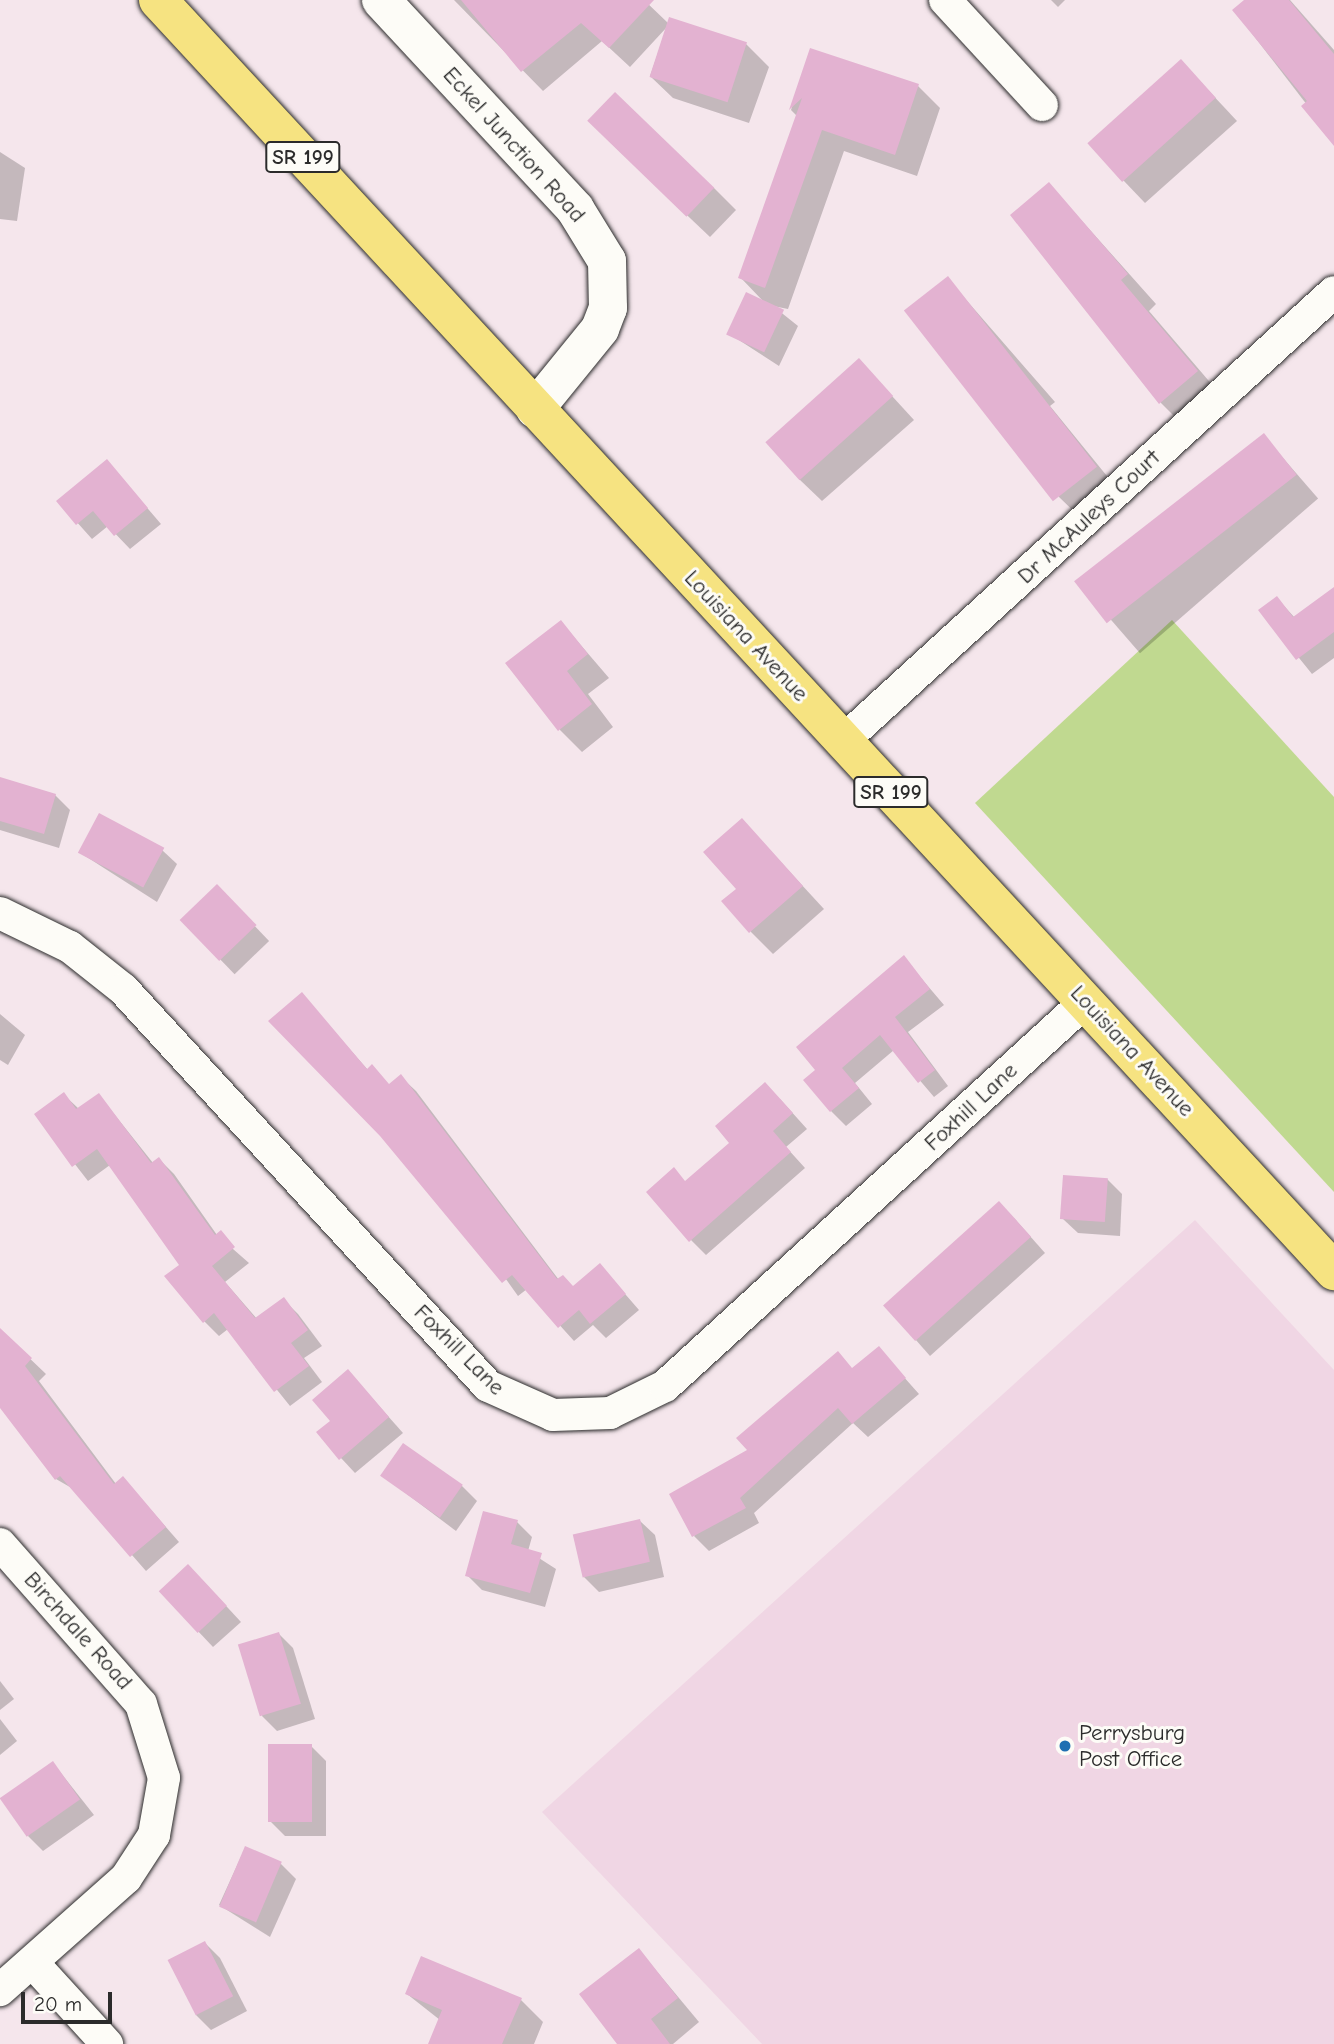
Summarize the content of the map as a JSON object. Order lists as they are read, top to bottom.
{
  "streets": {
    "main road": ["SR 199", "Louisiana Avenue"],
    "street": [
      "Eckel Junction Road",
      "Dr McAuleys Court",
      "Foxhill Lane",
      "Birchdale Road"
    ]
  },
  "crossings": [
    ["Eckel Junction Road", "Louisiana Avenue"],
    ["Dr McAuleys Court", "Louisiana Avenue"],
    ["Louisiana Avenue", "Foxhill Lane"]
  ],
  "places": ["Perrysburg Post Office"],
  "scale_bar": "20 m"
}
